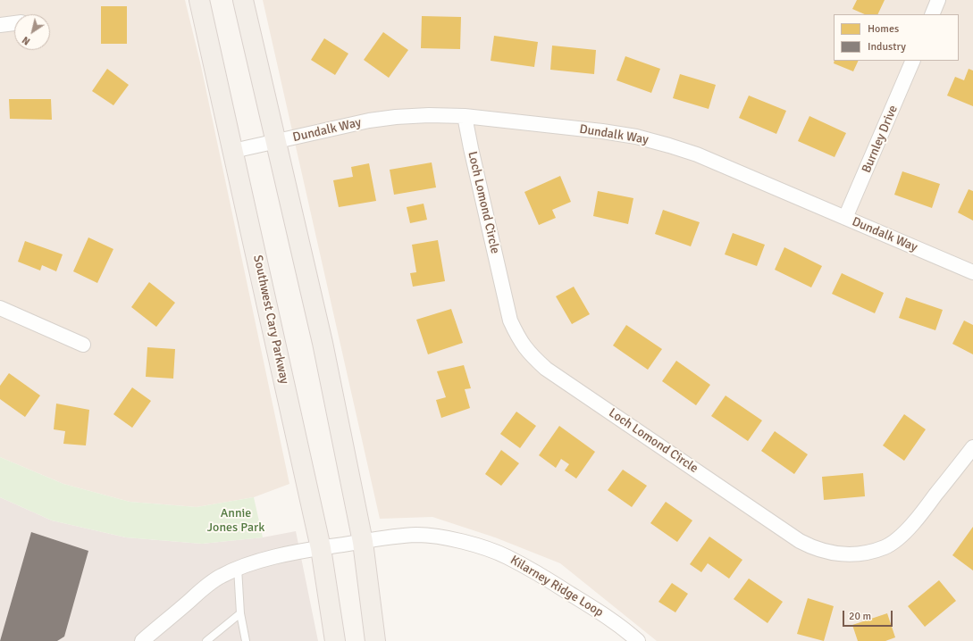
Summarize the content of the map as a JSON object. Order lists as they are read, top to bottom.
{
  "streets": {
    "main road": ["Southwest Cary Parkway"],
    "street": [
      "Dundalk Way",
      "Burnley Drive",
      "Loch Lomond Circle",
      "Kilarney Ridge Loop"
    ]
  },
  "crossings": [
    ["Dundalk Way", "Burnley Drive"],
    ["Dundalk Way", "Loch Lomond Circle"],
    ["Dundalk Way", "Southwest Cary Parkway"],
    ["Southwest Cary Parkway", "Kilarney Ridge Loop"]
  ],
  "parks": ["Annie Jones Park"],
  "legend": ["Homes", "Industry"],
  "scale_bar": "20 m",
  "north": "bottom left"
}
